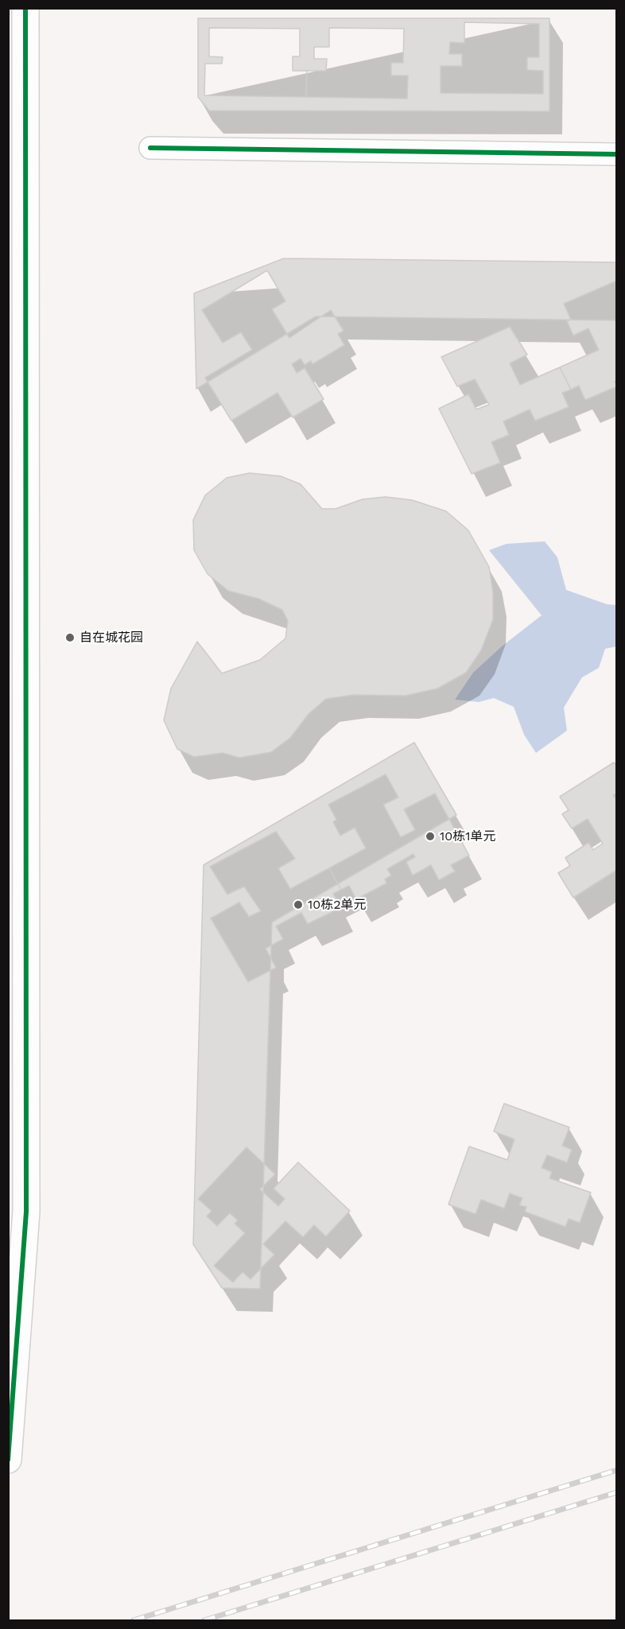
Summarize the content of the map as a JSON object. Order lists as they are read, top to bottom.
{
  "places": ["自在城花园", "10栋1单元", "10栋2单元"]
}
